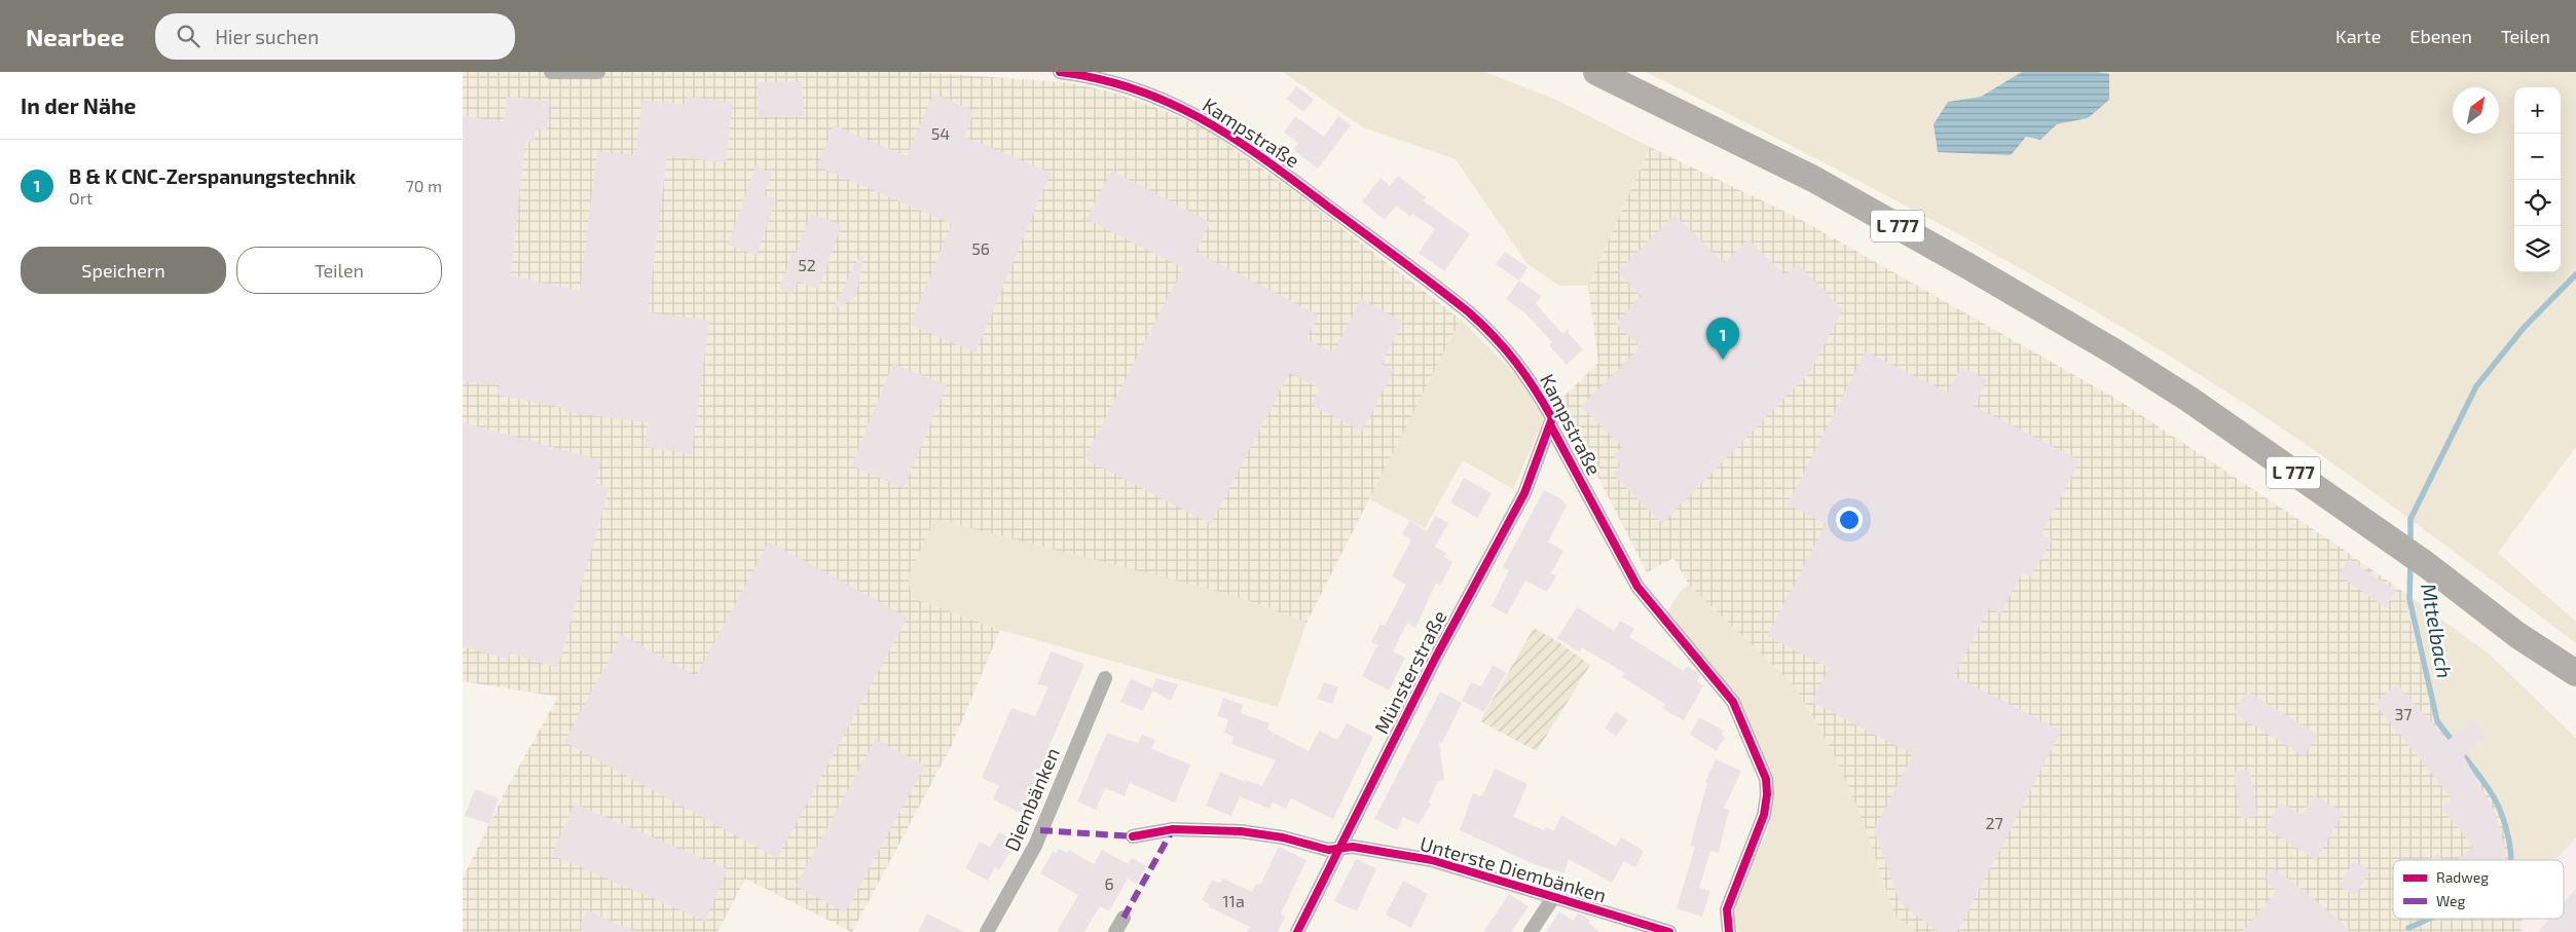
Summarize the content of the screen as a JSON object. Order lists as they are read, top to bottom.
{
  "streets": {
    "highway": ["L 777"],
    "street": [
      "Kampstraße",
      "Münsterstraße",
      "Diembänken",
      "Unterste Diembänken"
    ]
  },
  "crossings": [
    ["Kampstraße", "Münsterstraße"],
    ["Münsterstraße", "Unterste Diembänken"]
  ],
  "water": ["Mttelbach"],
  "house_numbers": [
    "54",
    "56",
    "52",
    "37",
    "27",
    "6",
    "11a"
  ],
  "legend": ["Radweg", "Weg"],
  "north": "top right",
  "page": {
    "header": "Nearbee",
    "search": "Hier suchen",
    "nav": ["Karte", "Ebenen", "Teilen"],
    "heading": "In der Nähe",
    "map_buttons": ["+", "−"],
    "list": [
      {
        "mark": "1",
        "name": "B & K CNC-Zerspanungstechnik",
        "note": "Ort",
        "value": "70 m"
      }
    ],
    "buttons": ["Speichern", "Teilen"],
    "pins": "1"
  }
}
